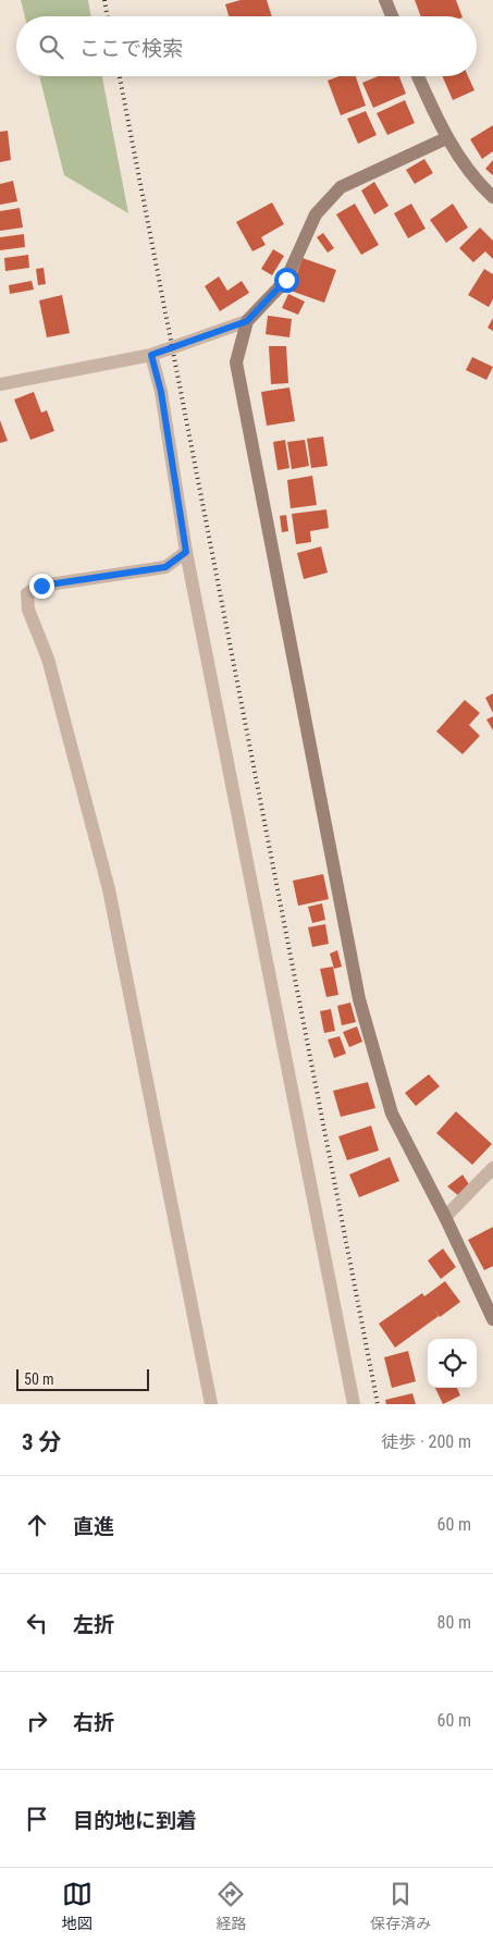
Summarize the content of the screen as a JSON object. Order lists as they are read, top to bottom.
{
  "scale_bar": "50 m",
  "page": {
    "search": "ここで検索",
    "scale": "50 m",
    "heading": ["3 分", "徒歩 · 200 m"],
    "list": [
      ["直進", "60 m"],
      ["左折", "80 m"],
      ["右折", "60 m"],
      "目的地に到着"
    ],
    "nav": ["地図", "経路", "保存済み"]
  }
}
